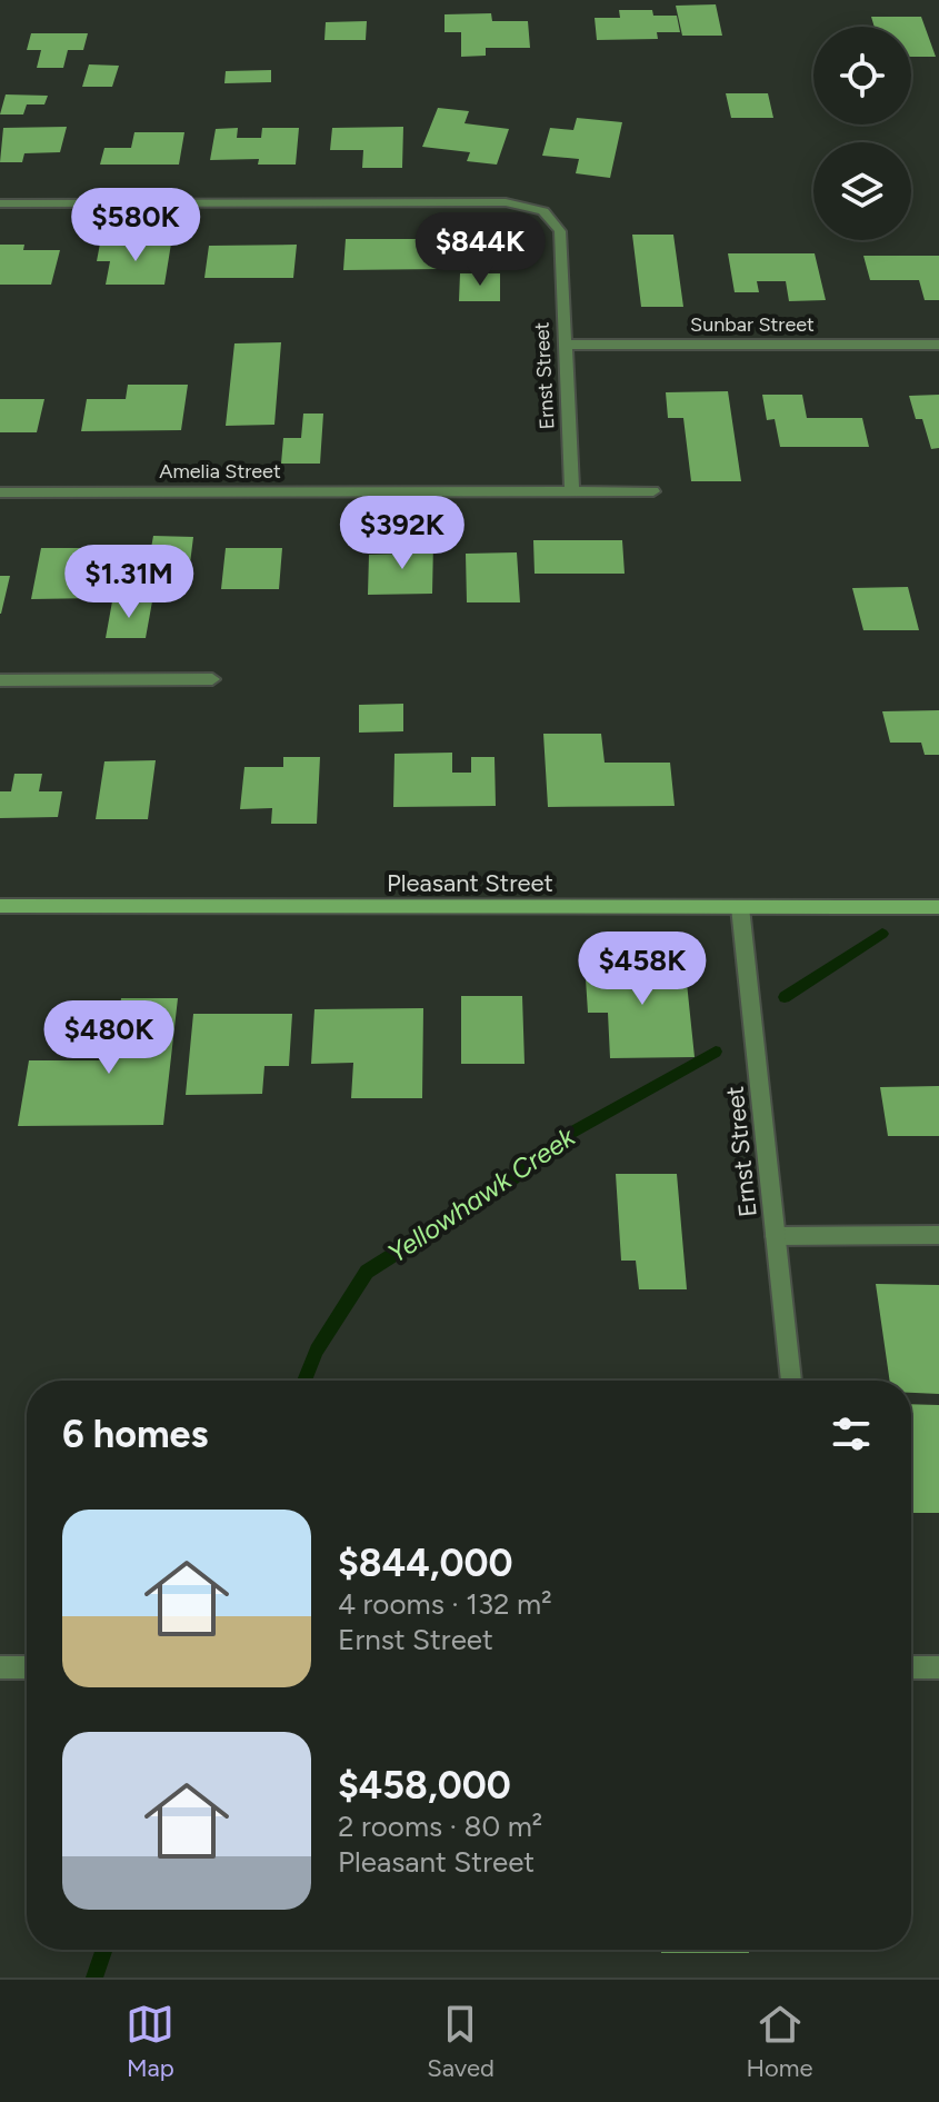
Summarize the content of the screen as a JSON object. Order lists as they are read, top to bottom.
{
  "streets": {
    "street": [
      "Sunbar Street",
      "Ernst Street",
      "Amelia Street",
      "Pleasant Street"
    ]
  },
  "crossings": [
    ["Sunbar Street", "Ernst Street"],
    ["Ernst Street", "Amelia Street"],
    ["Ernst Street", "Pleasant Street"]
  ],
  "water": ["Yellowhawk Creek"],
  "page": {
    "price": [
      "$580K",
      "$844K",
      "$392K",
      "$1.31M",
      "$458K",
      "$480K"
    ],
    "heading": "6 homes",
    "list": [
      {
        "name": "$844,000",
        "note": "4 rooms · 132 m² · Ernst Street"
      },
      {
        "name": "$458,000",
        "note": "2 rooms · 80 m² · Pleasant Street"
      }
    ],
    "tabs": ["Map", "Saved", "Home"]
  }
}
